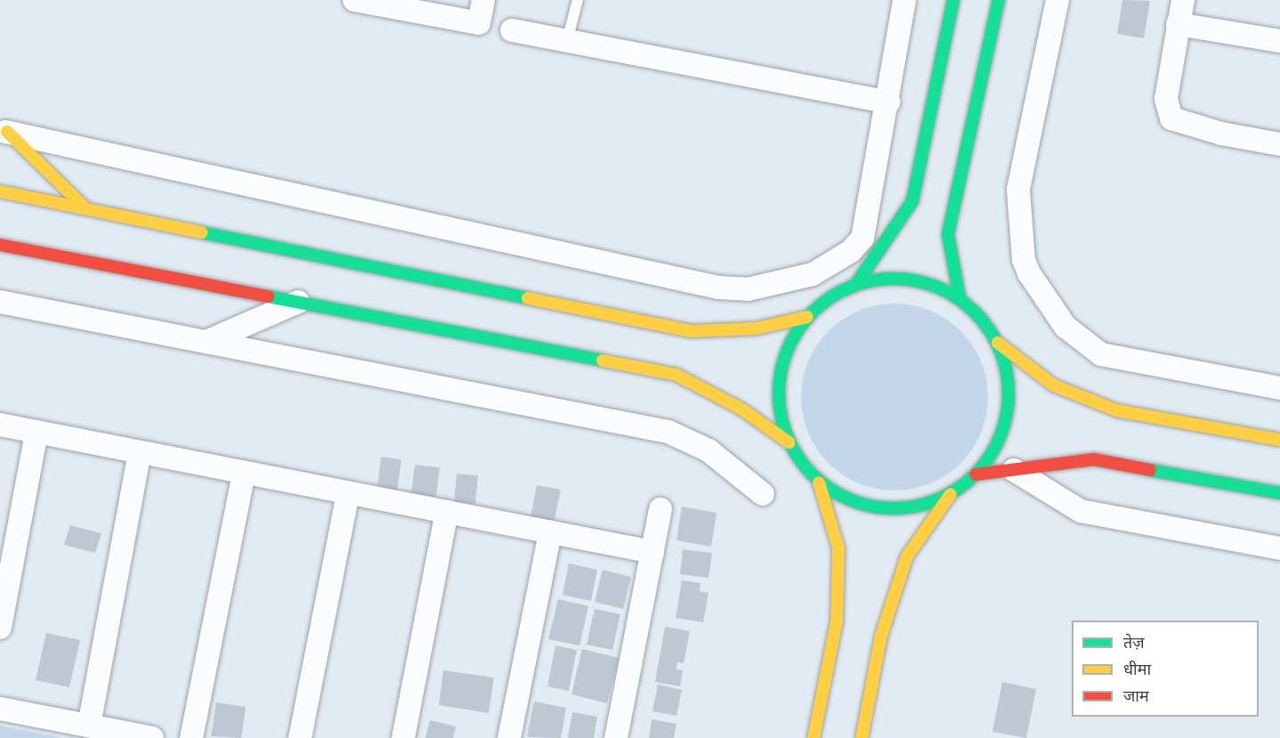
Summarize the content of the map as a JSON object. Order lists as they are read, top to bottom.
{
  "legend": ["तेज़", "धीमा", "जाम"]
}
